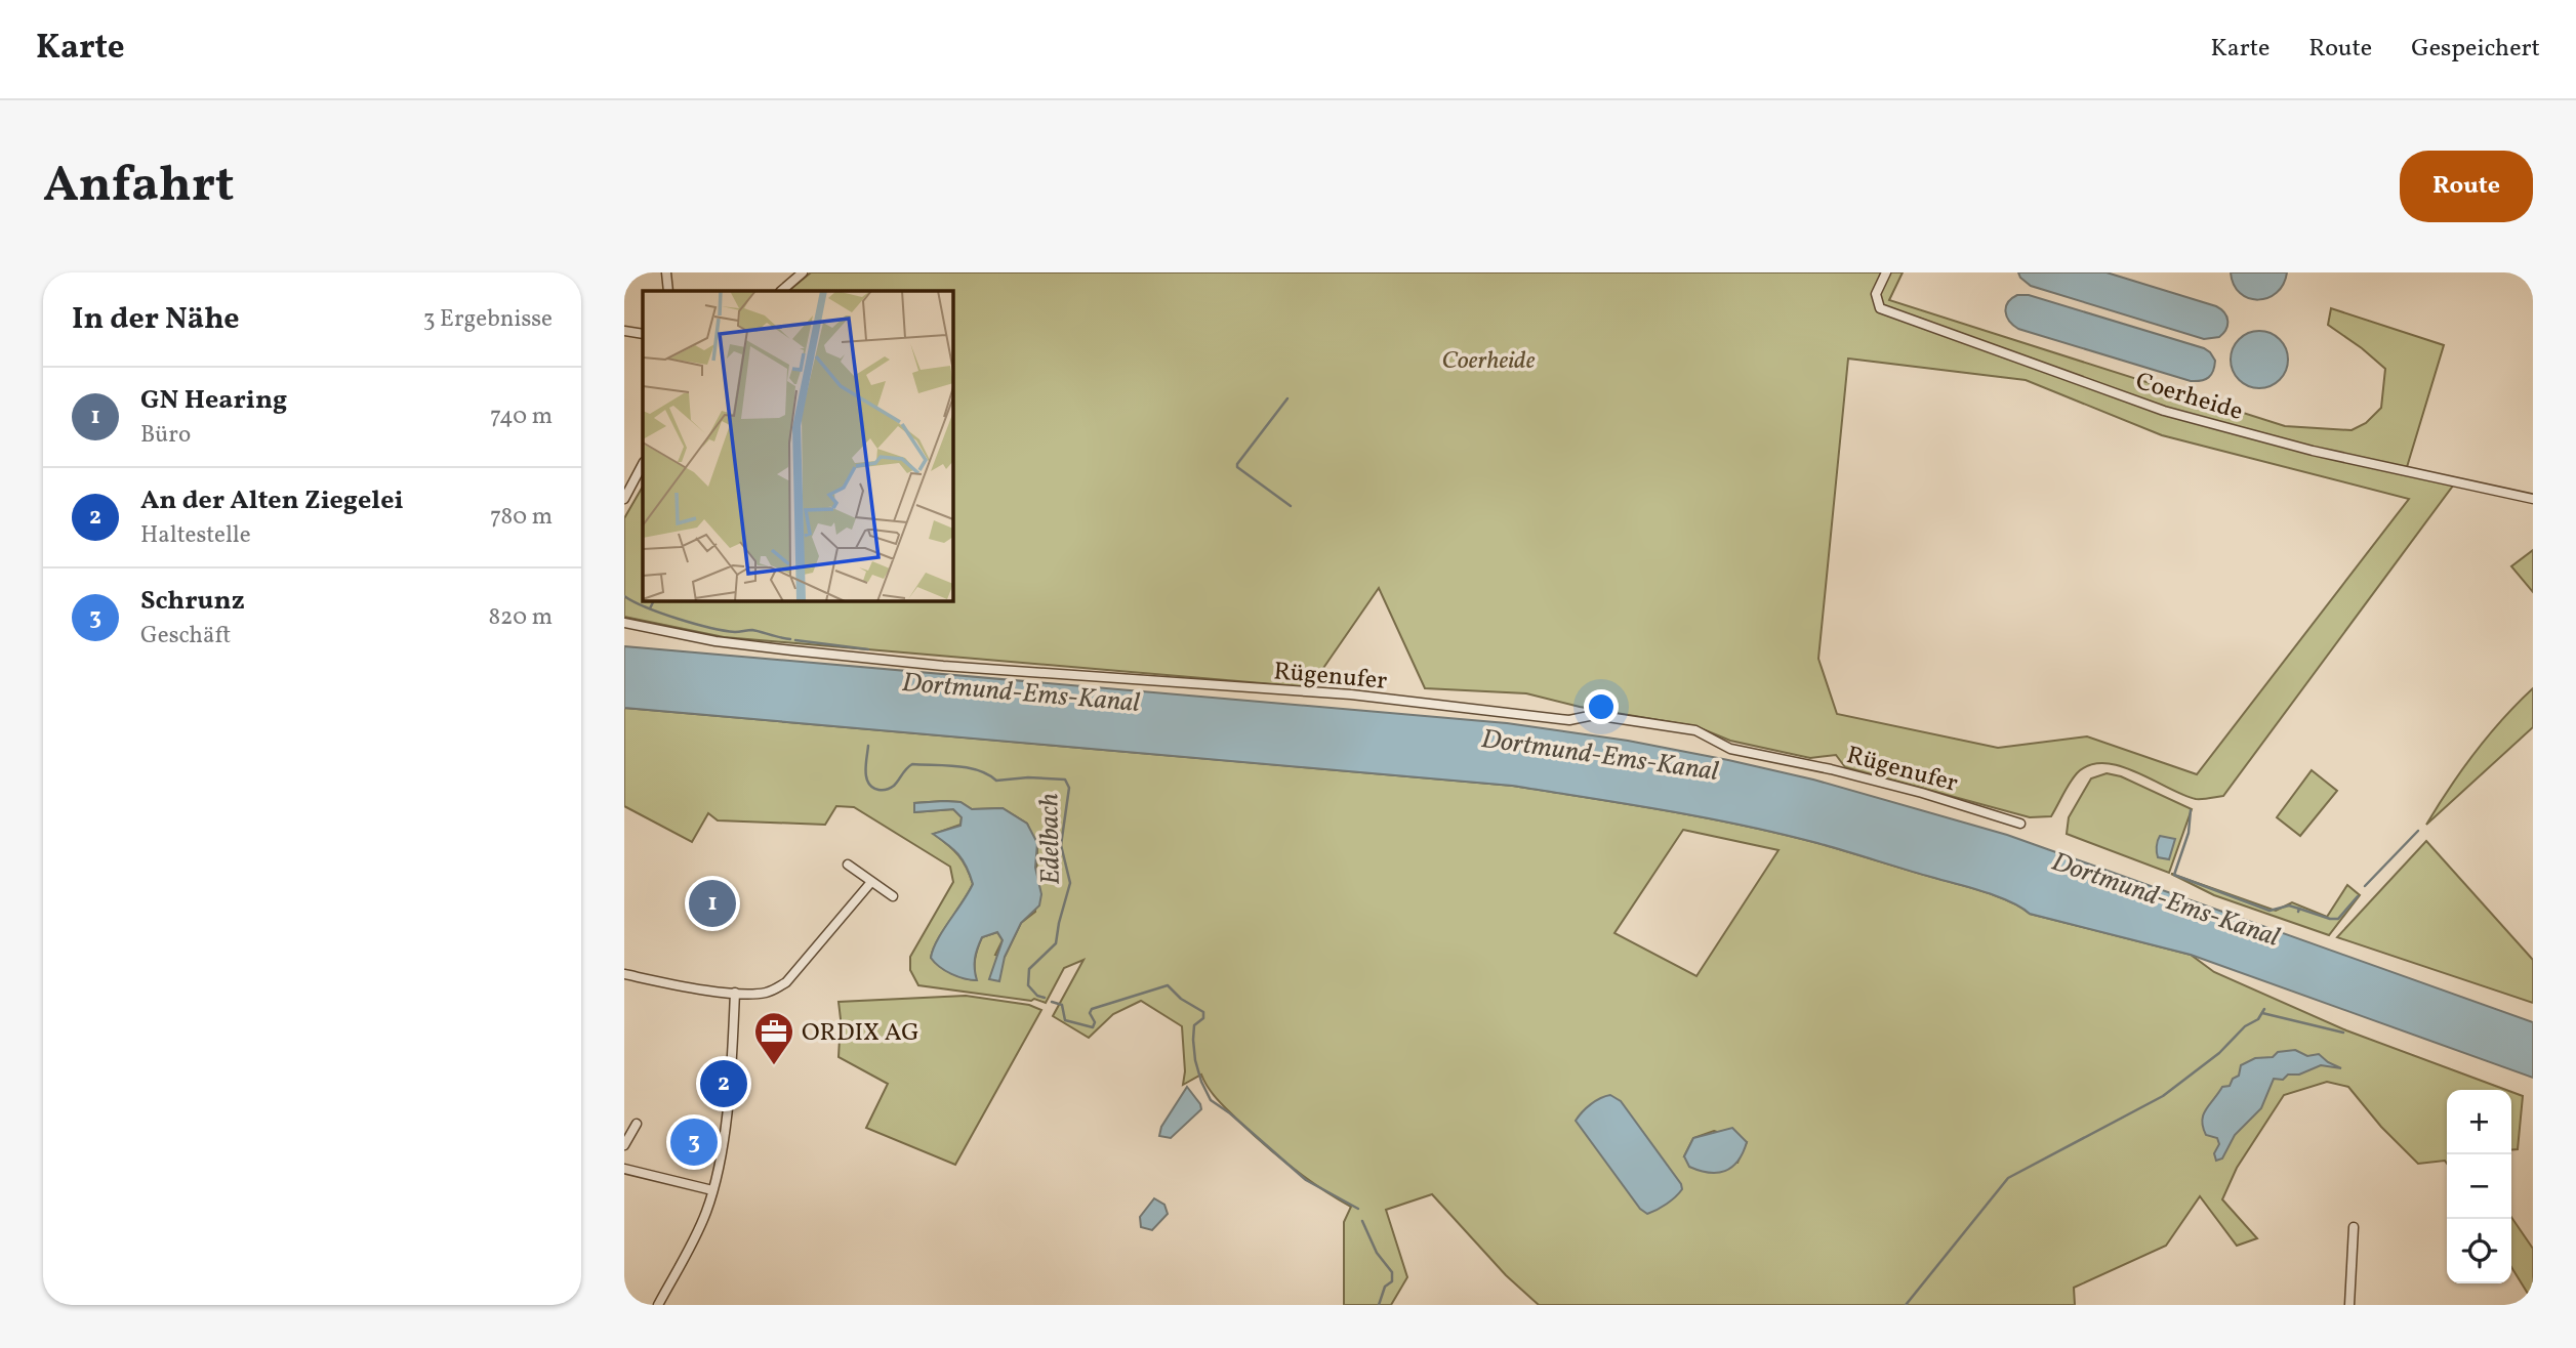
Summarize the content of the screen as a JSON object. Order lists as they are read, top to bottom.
{
  "streets": {
    "street": ["Coerheide", "Rügenufer"]
  },
  "water": ["Dortmund-Ems-Kanal", "Edelbach"],
  "parks": ["Coerheide"],
  "places": {
    "office": ["ORDIX AG"]
  },
  "page": {
    "header": "Karte",
    "nav": ["Karte", "Route", "Gespeichert"],
    "buttons": "Route",
    "title": "Anfahrt",
    "heading": ["In der Nähe", "3 Ergebnisse"],
    "list": [
      {
        "mark": "1",
        "name": "GN Hearing",
        "note": "Büro",
        "value": "740 m"
      },
      {
        "mark": "2",
        "name": "An der Alten Ziegelei",
        "note": "Haltestelle",
        "value": "780 m"
      },
      {
        "mark": "3",
        "name": "Schrunz",
        "note": "Geschäft",
        "value": "820 m"
      }
    ],
    "pins": ["1", "2", "3"],
    "map_buttons": ["+", "−"]
  }
}
